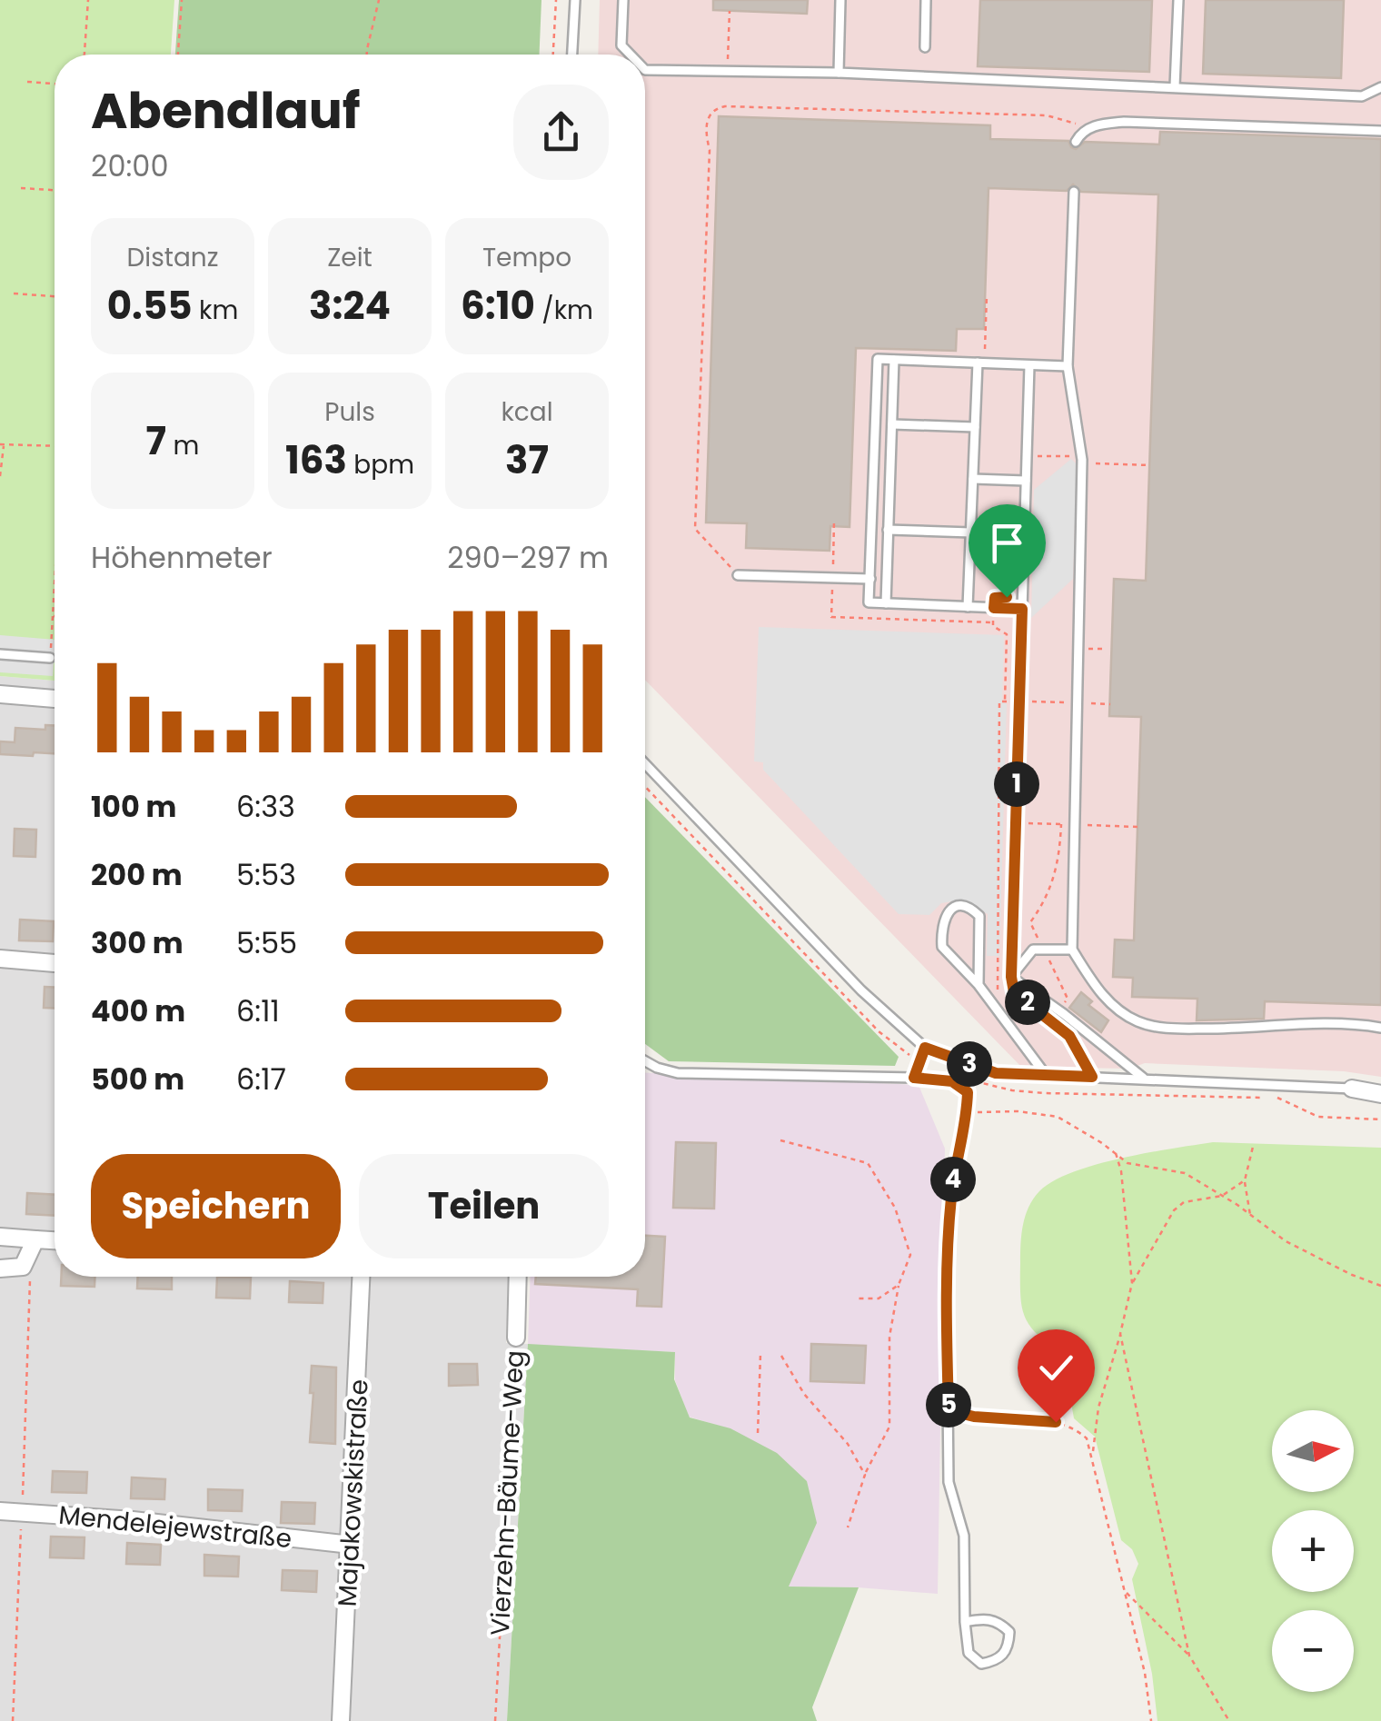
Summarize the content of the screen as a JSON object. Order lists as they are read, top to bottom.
{
  "streets": {
    "street": ["Majakowskistraße", "Vierzehn-Bäume-Weg", "Mendelejewstraße"]
  },
  "crossings": [
    ["Majakowskistraße", "Mendelejewstraße"]
  ],
  "north": "right",
  "page": {
    "heading": ["Abendlauf", "20:00"],
    "stats": [
      ["Distanz", "0.55 km"],
      ["Zeit", "3:24"],
      ["Tempo", "6:10 /km"],
      ["7 m"],
      ["Puls", "163 bpm"],
      ["kcal", "37"]
    ],
    "chart": ["Höhenmeter", "290–297 m"],
    "pins": [
      "1",
      "2",
      "3",
      "4",
      "5"
    ],
    "list": [
      {
        "name": "100 m",
        "note": "6:33"
      },
      {
        "name": "200 m",
        "note": "5:53"
      },
      {
        "name": "300 m",
        "note": "5:55"
      },
      {
        "name": "400 m",
        "note": "6:11"
      },
      {
        "name": "500 m",
        "note": "6:17"
      }
    ],
    "buttons": ["Speichern", "Teilen"],
    "map_buttons": ["+", "−"]
  }
}
